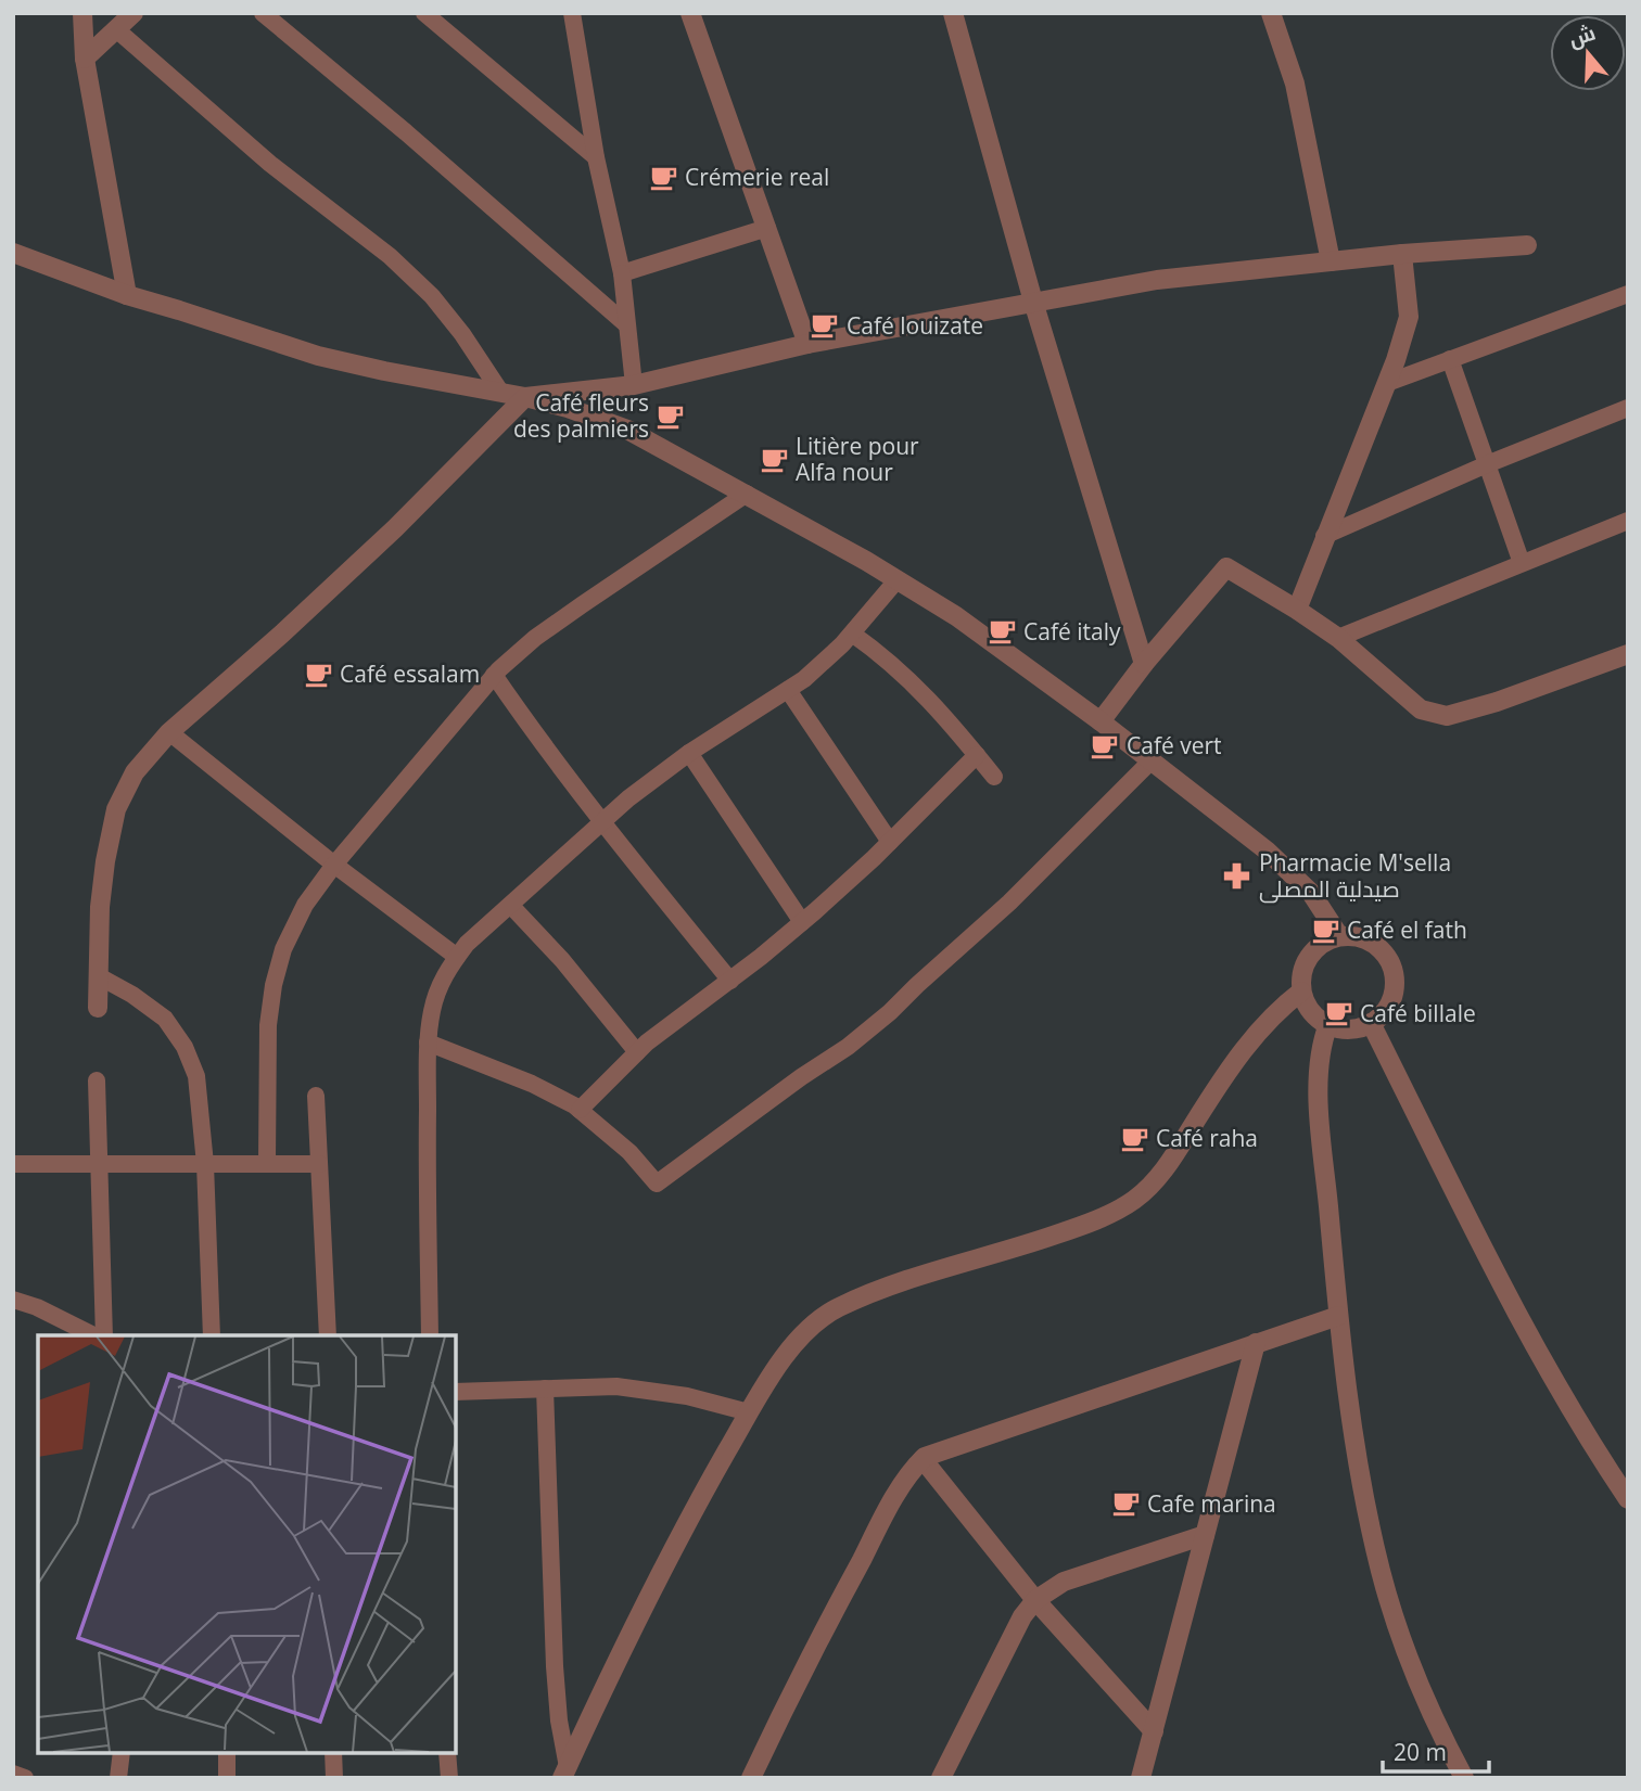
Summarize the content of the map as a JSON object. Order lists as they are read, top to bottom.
{
  "places": {
    "cafe": [
      "Crémerie real",
      "Café louizate",
      "Café fleurs des palmiers",
      "Litière pour Alfa nour",
      "Café italy",
      "Café essalam",
      "Café vert",
      "Café el fath",
      "Café billale",
      "Café raha",
      "Cafe marina"
    ],
    "pharmacy": ["Pharmacie M'sella صيدلية المصلى"]
  },
  "scale_bar": "20 m",
  "north": "top"
}
